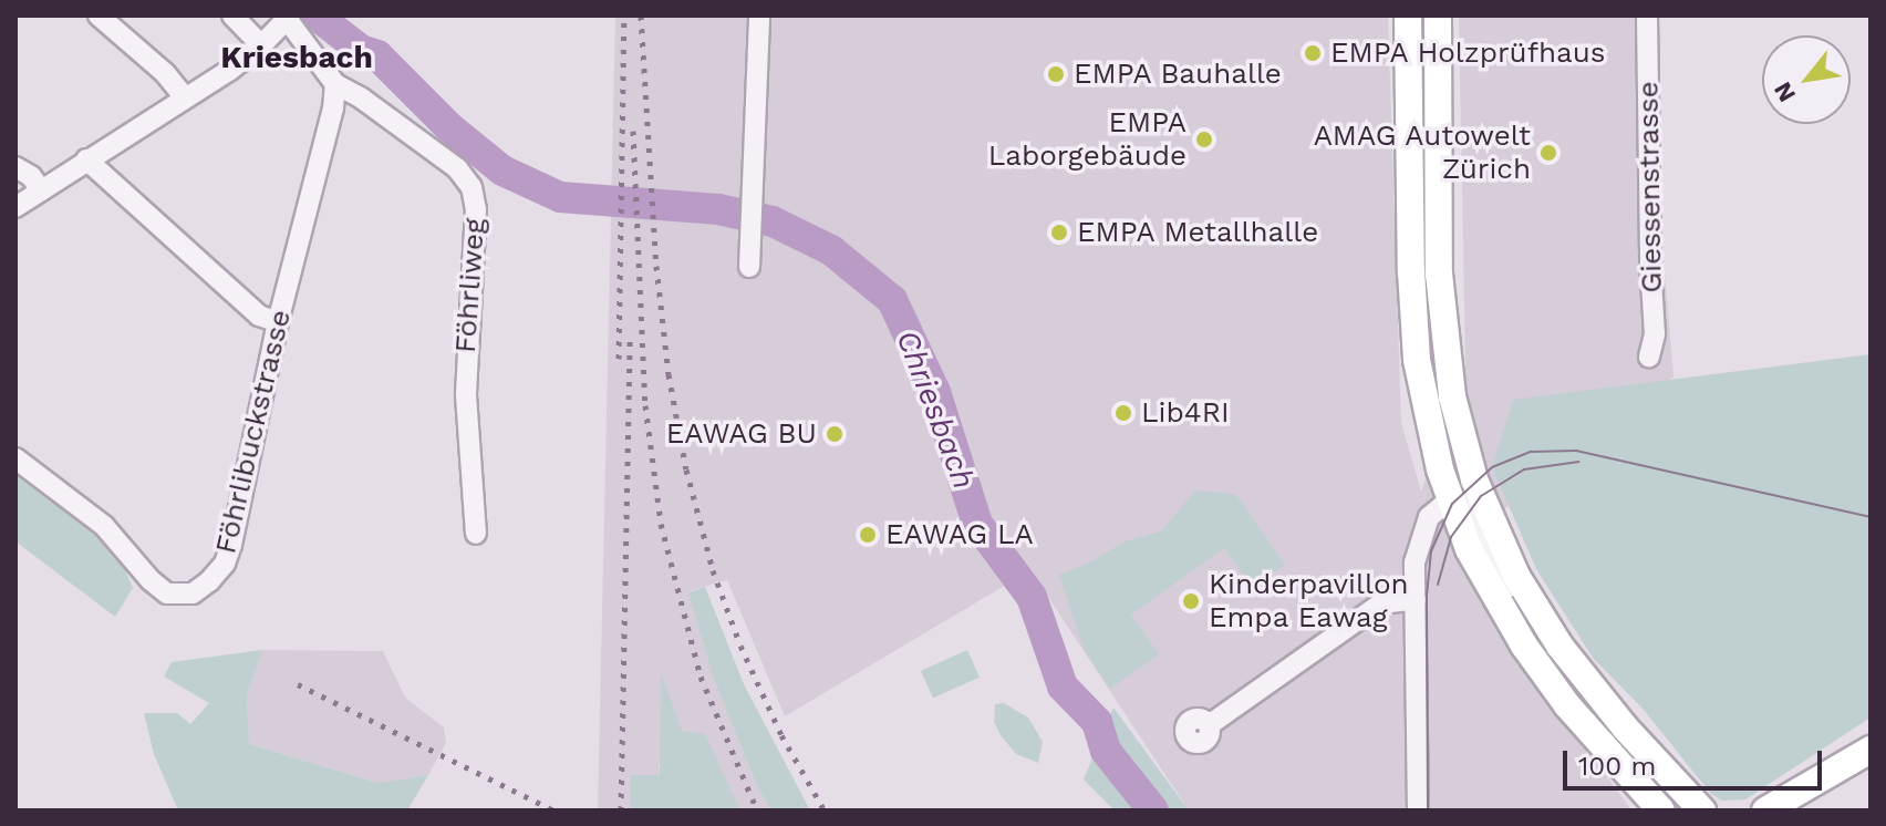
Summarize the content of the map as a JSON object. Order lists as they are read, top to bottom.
{
  "streets": {
    "street": ["Giessenstrasse", "Föhrliweg", "Föhrlibuckstrasse"]
  },
  "crossings": [
    ["Föhrliweg", "Föhrlibuckstrasse"]
  ],
  "districts": ["Kriesbach"],
  "water": ["Chriesbach"],
  "places": [
    "EMPA Holzprüfhaus",
    "EMPA Bauhalle",
    "EMPA Laborgebäude",
    "AMAG Autowelt Zürich",
    "EMPA Metallhalle",
    "Lib4RI",
    "EAWAG BU",
    "EAWAG LA",
    "Kinderpavillon Empa Eawag"
  ],
  "scale_bar": "100 m",
  "north": "bottom left"
}
